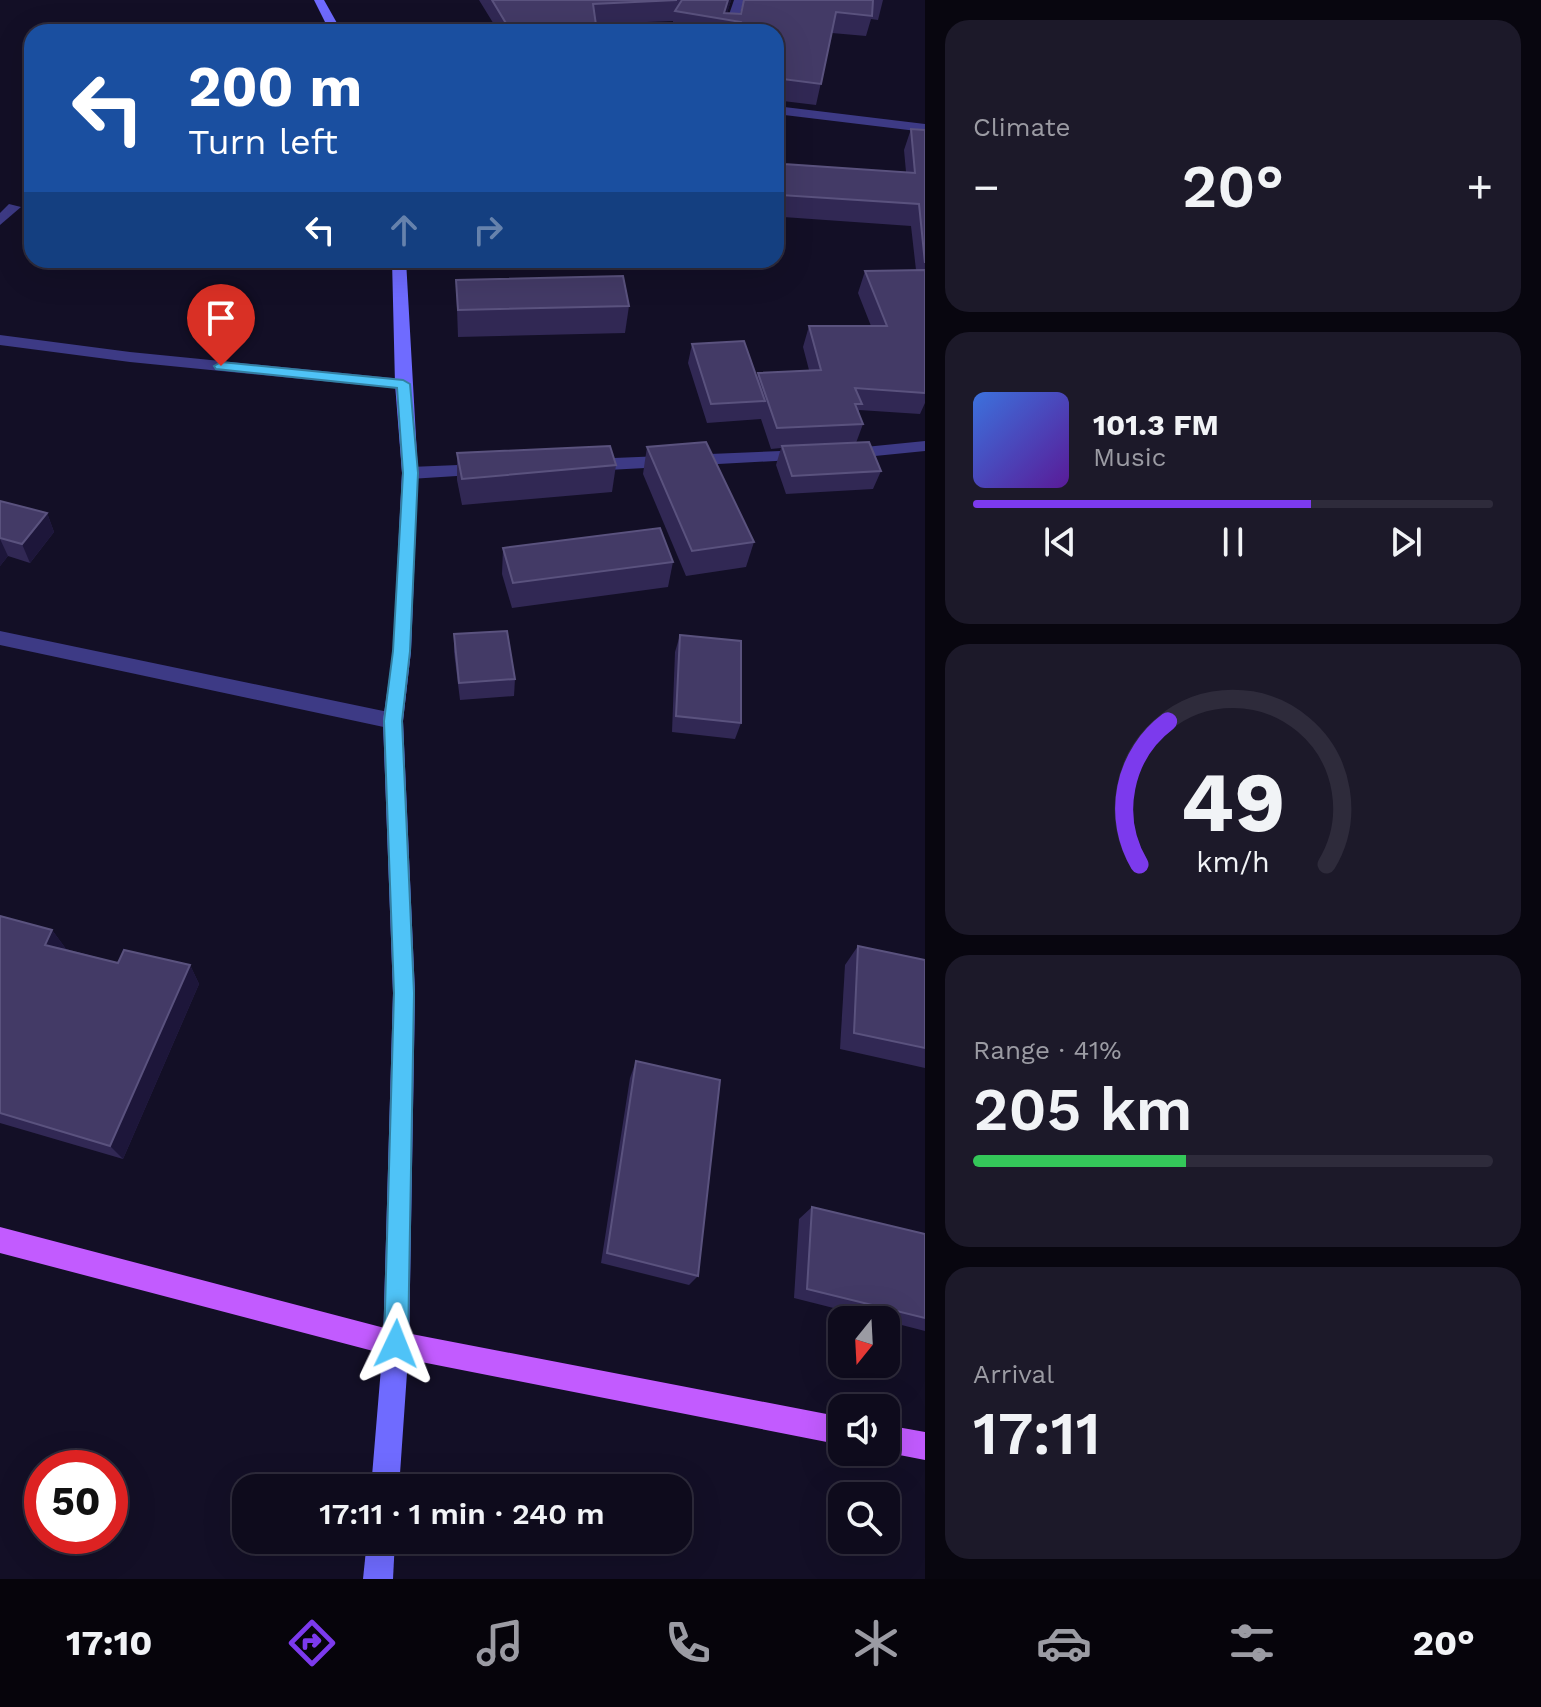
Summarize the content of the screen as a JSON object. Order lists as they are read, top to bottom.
{
  "north": "bottom",
  "page": {
    "tile": [
      "Climate",
      ["Range · 41%", "205 km"],
      ["Arrival", "17:11"]
    ],
    "turn": ["200 m", "Turn left"],
    "heat": ["−", "20°", "+"],
    "song": ["101.3 FM", "Music"],
    "limit": "50",
    "trip": "17:11 · 1 min · 240 m",
    "tabs": ["17:10", "20°"],
    "gauge": ["49", "km/h"]
  }
}
